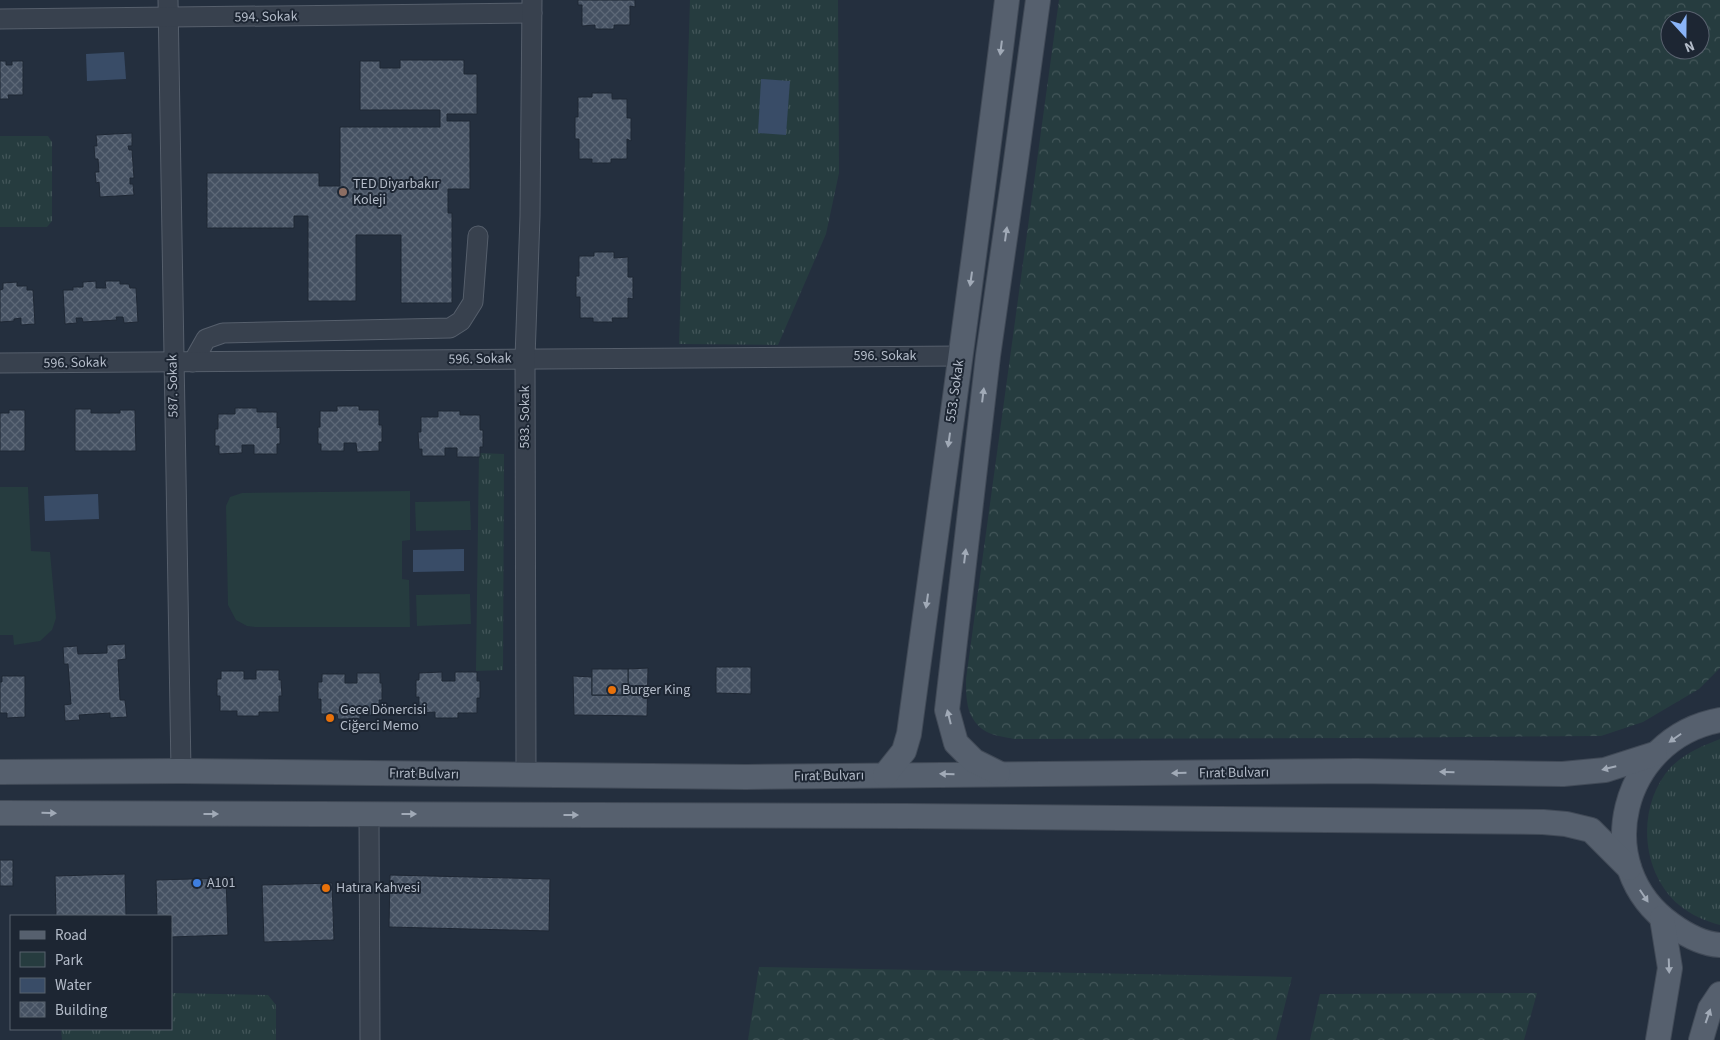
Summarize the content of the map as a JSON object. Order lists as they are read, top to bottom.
{
  "streets": {
    "main road": ["553. Sokak", "Fırat Bulvarı"],
    "street": [
      "594. Sokak",
      "596. Sokak",
      "587. Sokak",
      "583. Sokak"
    ]
  },
  "crossings": [
    ["594. Sokak", "587. Sokak"],
    ["594. Sokak", "583. Sokak"],
    ["596. Sokak", "587. Sokak"],
    ["596. Sokak", "553. Sokak"],
    ["596. Sokak", "583. Sokak"],
    ["587. Sokak", "Fırat Bulvarı"],
    ["553. Sokak", "Fırat Bulvarı"],
    ["583. Sokak", "Fırat Bulvarı"]
  ],
  "places": [
    "TED Diyarbakır Koleji",
    "Burger King",
    "Gece Dönercisi Ciğerci Memo",
    "A101",
    "Hatıra Kahvesi"
  ],
  "legend": [
    "Road",
    "Park",
    "Water",
    "Building"
  ],
  "north": "bottom"
}
